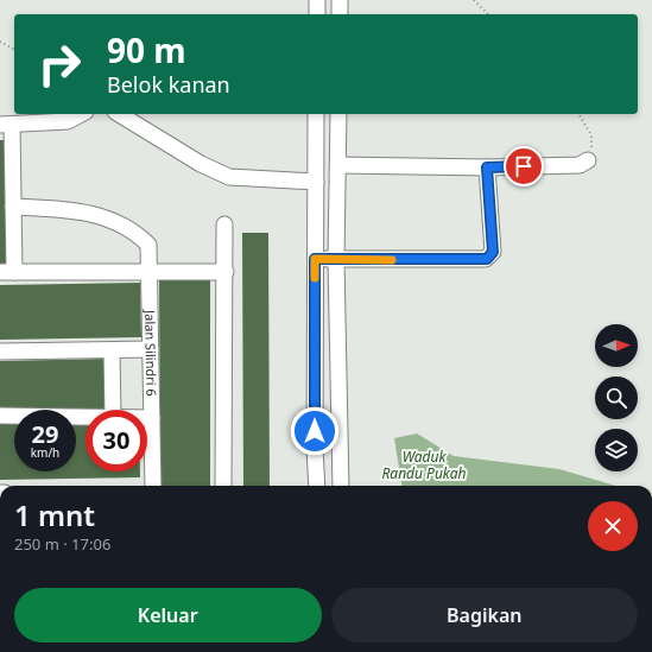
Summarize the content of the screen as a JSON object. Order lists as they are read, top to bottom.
{
  "streets": {
    "street": ["Jalan Silindri 6"]
  },
  "water": ["Waduk Randu Pukah"],
  "north": "right",
  "page": {
    "turn": ["90 m", "Belok kanan"],
    "speed": "29 km/h",
    "limit": "30",
    "heading": ["1 mnt", "250 m · 17:06"],
    "buttons": ["Keluar", "Bagikan"]
  }
}
